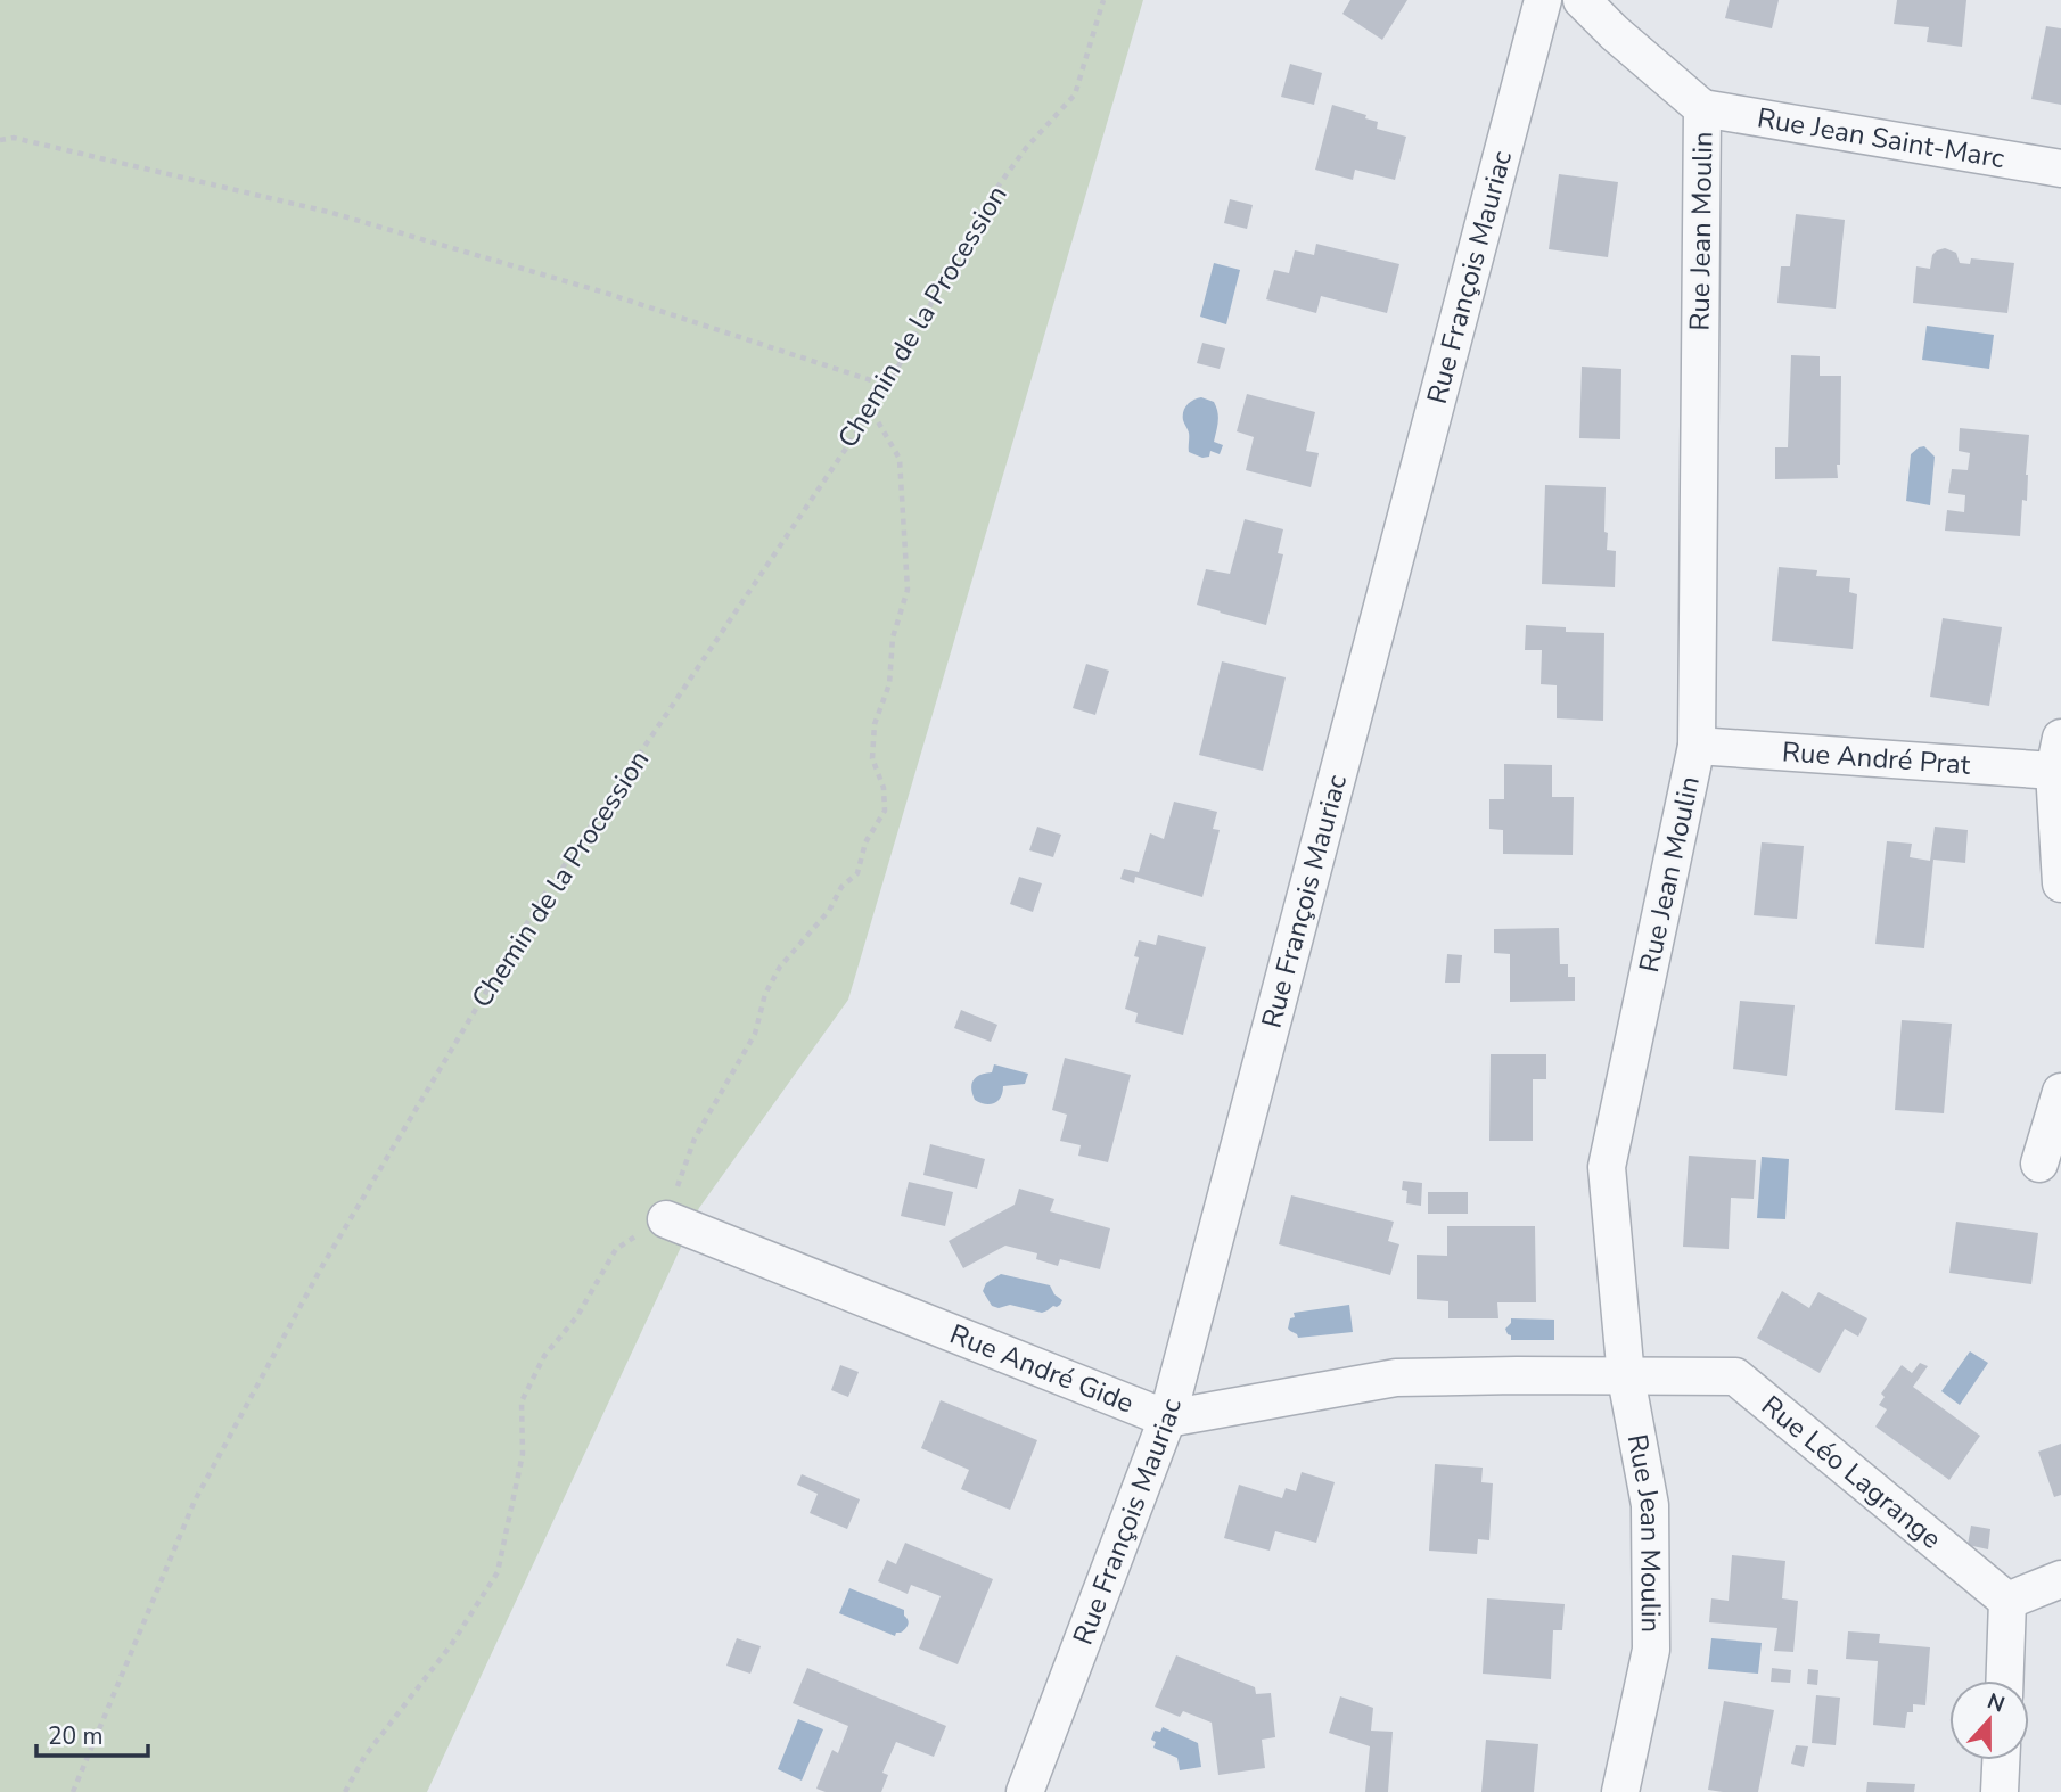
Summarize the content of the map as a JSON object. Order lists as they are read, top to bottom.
{
  "streets": {
    "street": [
      "Rue Jean Saint-Marc",
      "Rue Jean Moulin",
      "Rue François Mauriac",
      "Rue André Prat",
      "Rue André Gide",
      "Rue Léo Lagrange"
    ],
    "path": ["Chemin de la Procession"]
  },
  "crossings": [
    ["Rue Jean Saint-Marc", "Rue Jean Moulin"],
    ["Rue Jean Moulin", "Rue André Prat"],
    ["Rue Jean Moulin", "Rue André Gide"],
    ["Rue Jean Moulin", "Rue Léo Lagrange"],
    ["Rue François Mauriac", "Rue André Gide"],
    ["Rue André Gide", "Rue Léo Lagrange"]
  ],
  "scale_bar": "20 m",
  "north": "top"
}
